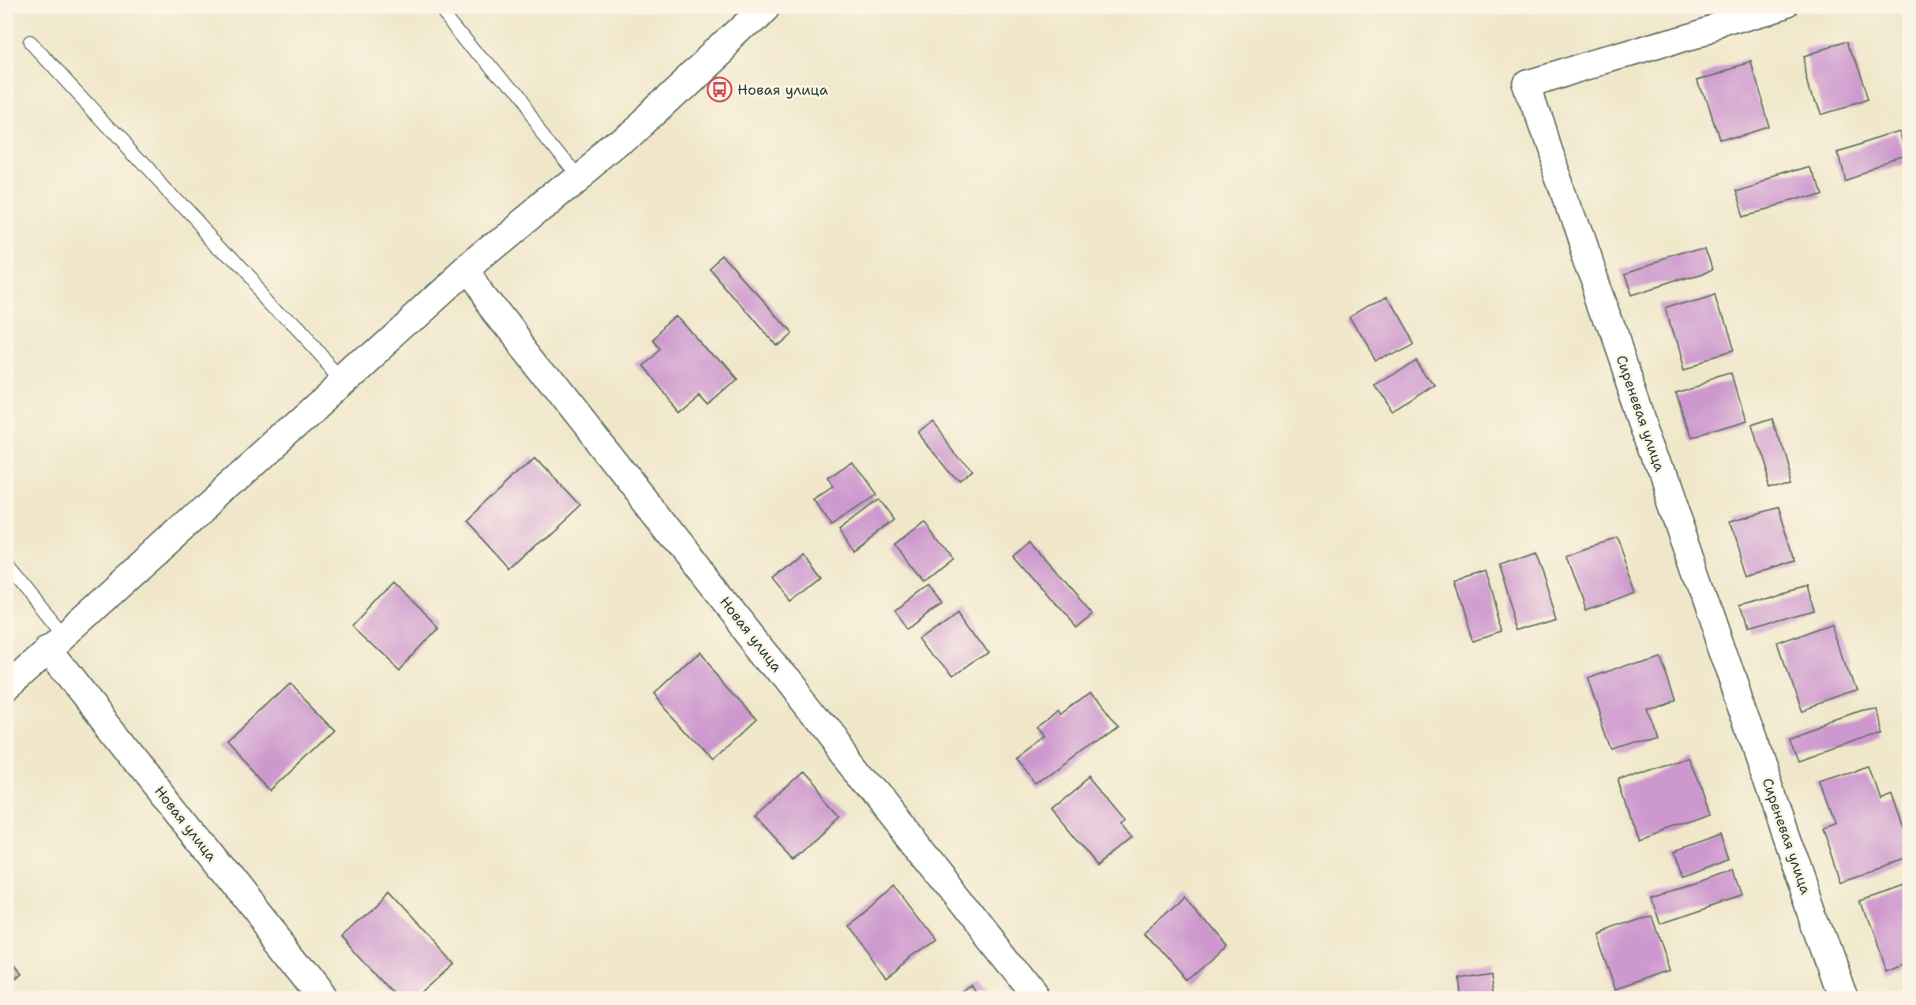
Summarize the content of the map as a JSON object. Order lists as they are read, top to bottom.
{
  "streets": {
    "street": ["Сиреневая улица", "Новая улица"]
  },
  "places": {
    "bus stop": ["Новая улица"]
  }
}
